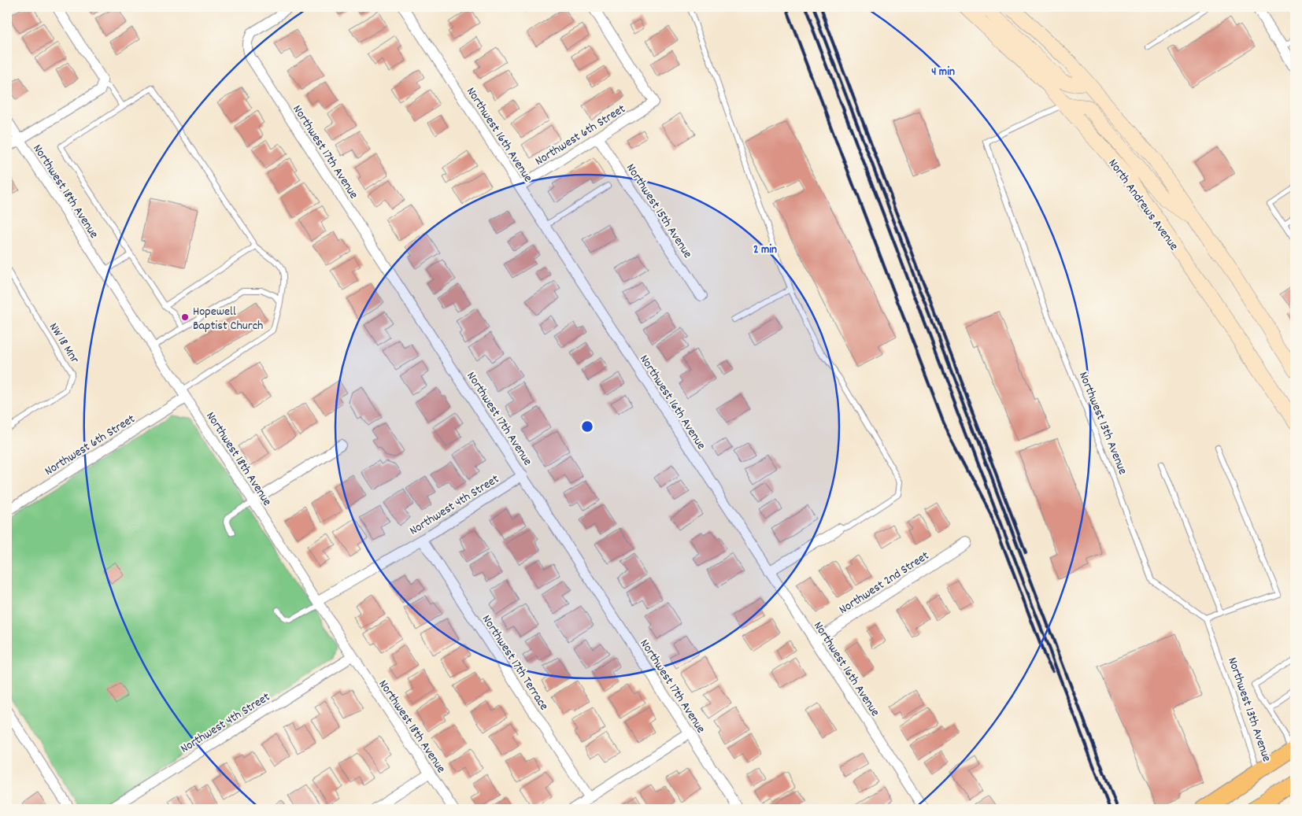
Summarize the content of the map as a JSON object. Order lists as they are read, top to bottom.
{
  "streets": {
    "main road": ["North Andrews Avenue"],
    "street": [
      "Northwest 16th Avenue",
      "Northwest 6th Street",
      "Northwest 17th Avenue",
      "Northwest 18th Avenue",
      "Northwest 15th Avenue",
      "Northwest 4th Street",
      "Northwest 2nd Street",
      "Northwest 17th Terrace"
    ],
    "lane": ["NW 18 Mnr", "Northwest 13th Avenue"]
  },
  "crossings": [
    ["Northwest 16th Avenue", "Northwest 6th Street"],
    ["Northwest 16th Avenue", "Northwest 2nd Street"],
    ["Northwest 6th Street", "Northwest 18th Avenue"],
    ["Northwest 6th Street", "Northwest 15th Avenue"],
    ["Northwest 17th Avenue", "Northwest 4th Street"],
    ["Northwest 18th Avenue", "Northwest 4th Street"],
    ["North Andrews Avenue", "Northwest 13th Avenue"],
    ["Northwest 4th Street", "Northwest 17th Terrace"]
  ],
  "places": ["Hopewell Baptist Church"],
  "rings": ["4 min", "2 min"]
}
